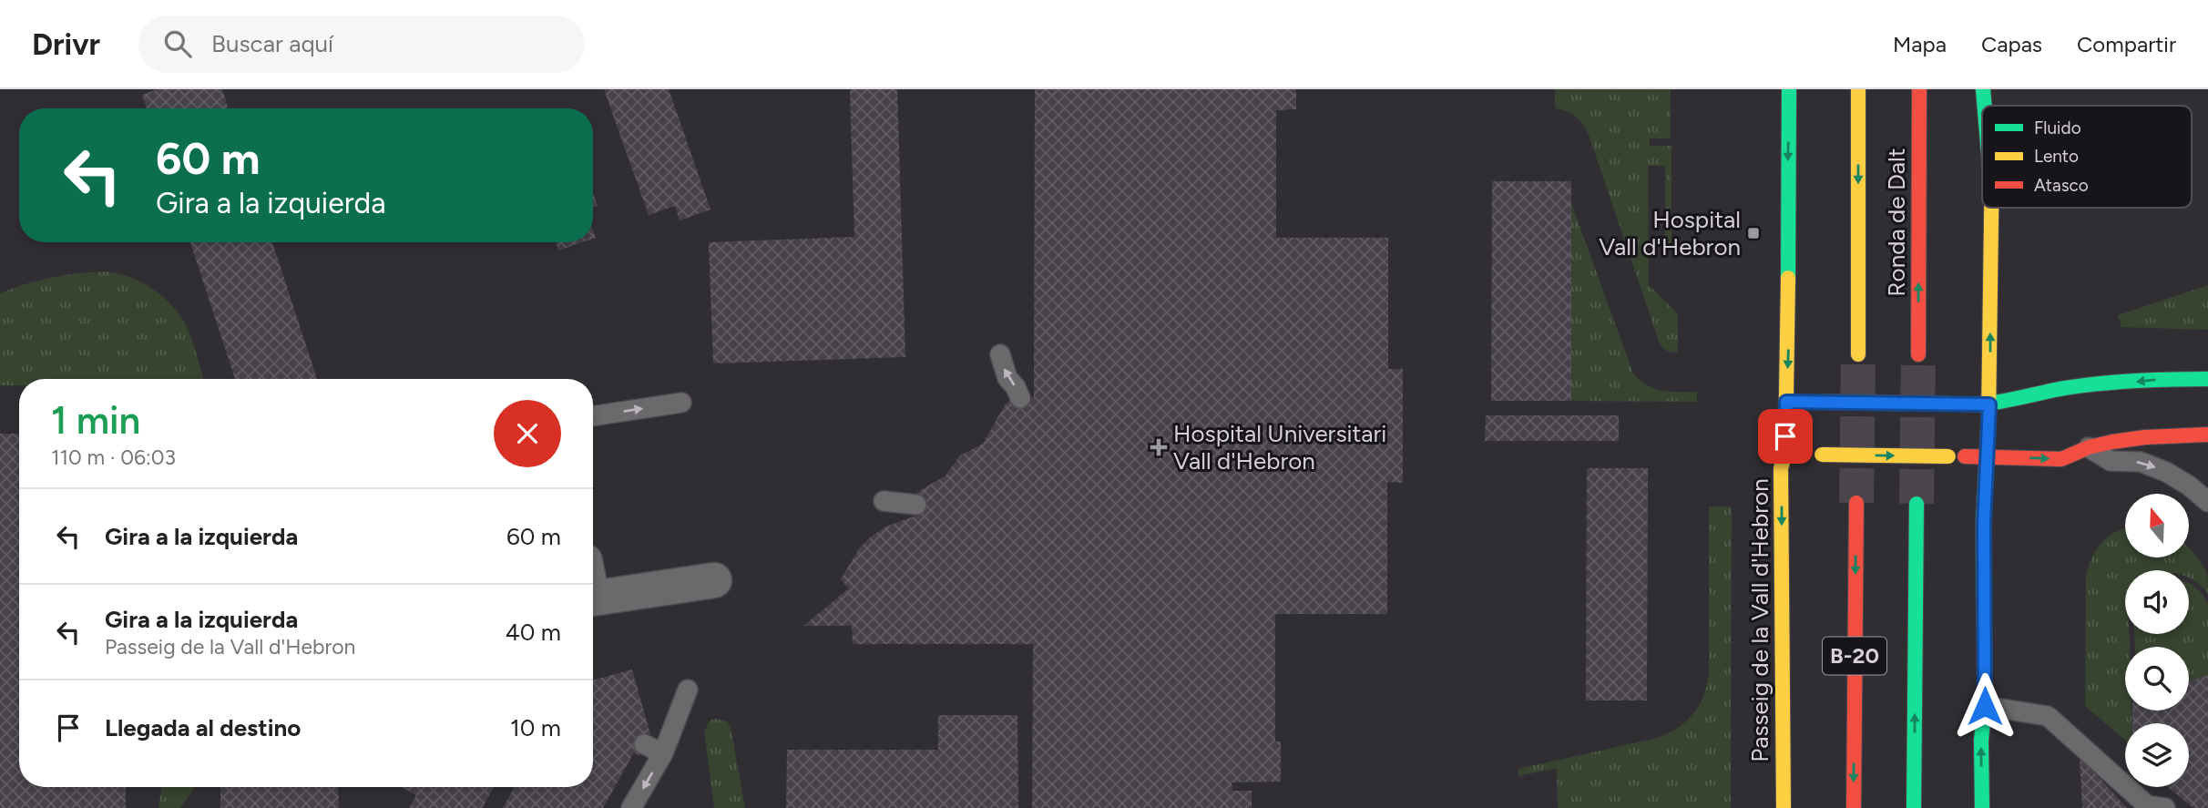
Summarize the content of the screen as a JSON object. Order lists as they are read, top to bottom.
{
  "streets": {
    "main road": ["Ronda de Dalt", "Passeig de la Vall d'Hebron", "B-20"]
  },
  "places": {
    "transit": ["Hospital Vall d'Hebron"],
    "health": ["Hospital Universitari Vall d'Hebron"]
  },
  "legend": ["Fluido", "Lento", "Atasco"],
  "north": "top",
  "page": {
    "header": "Drivr",
    "search": "Buscar aquí",
    "nav": ["Mapa", "Capas", "Compartir"],
    "turn": ["60 m", "Gira a la izquierda"],
    "heading": ["1 min", "110 m · 06:03"],
    "list": [
      {
        "name": "Gira a la izquierda",
        "value": "60 m"
      },
      {
        "name": "Gira a la izquierda",
        "note": "Passeig de la Vall d'Hebron",
        "value": "40 m"
      },
      {
        "name": "Llegada al destino",
        "value": "10 m"
      }
    ]
  }
}
